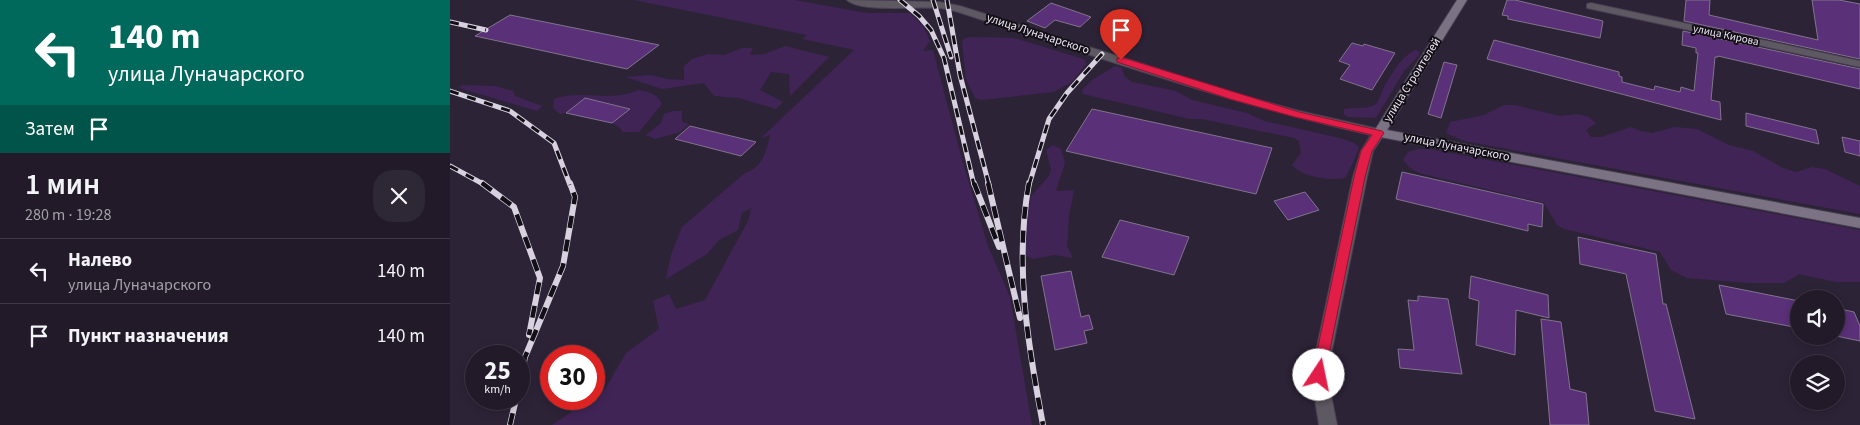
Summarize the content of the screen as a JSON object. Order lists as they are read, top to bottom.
{
  "streets": {
    "main road": ["улица Луначарского", "улица Строителей"],
    "street": ["улица Кирова"]
  },
  "crossings": [
    ["улица Луначарского", "улица Строителей"]
  ],
  "page": {
    "turn": ["140 m", "улица Луначарского"],
    "then": "Затем",
    "heading": ["1 мин", "280 m · 19:28"],
    "list": [
      {
        "name": "Налево",
        "note": "улица Луначарского",
        "value": "140 m"
      },
      {
        "name": "Пункт назначения",
        "value": "140 m"
      }
    ],
    "speed": "25 km/h",
    "limit": "30"
  }
}
